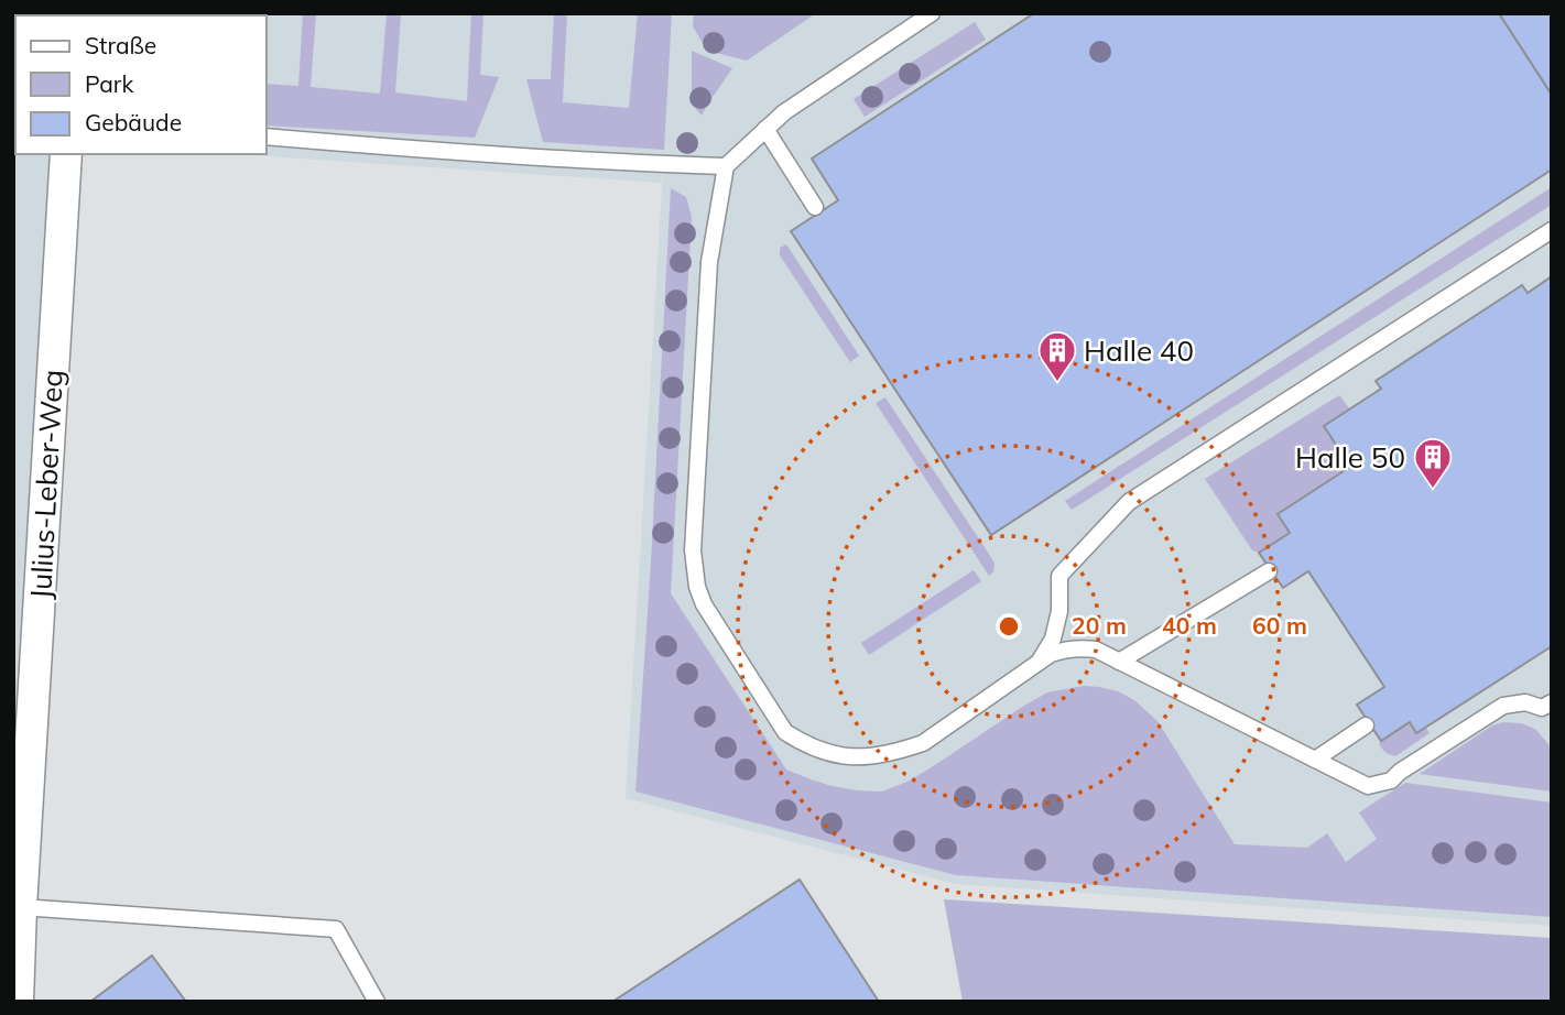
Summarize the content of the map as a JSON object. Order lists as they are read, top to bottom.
{
  "streets": {
    "street": ["Julius-Leber-Weg"]
  },
  "places": {
    "building": ["Halle 40", "Halle 50"]
  },
  "legend": ["Straße", "Park", "Gebäude"],
  "rings": ["20 m", "40 m", "60 m"]
}
